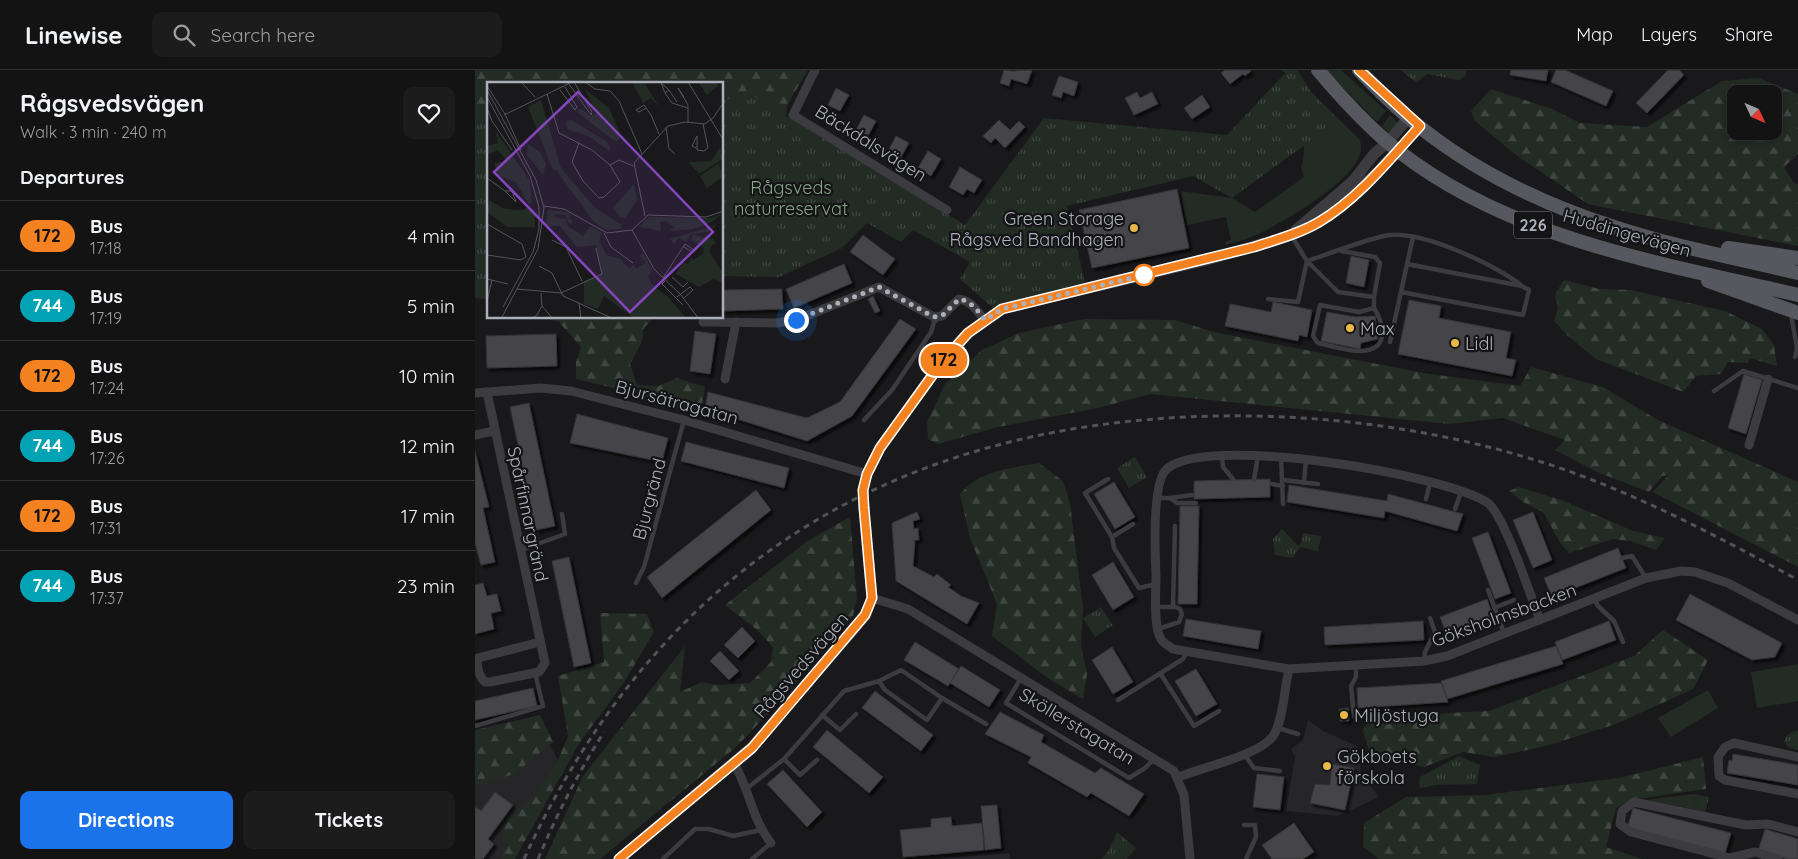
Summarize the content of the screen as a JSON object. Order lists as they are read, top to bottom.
{
  "streets": {
    "main road": ["226", "Huddingevägen"],
    "street": [
      "Bäckdalsvägen",
      "Bjursätragatan",
      "Spårfinnargränd",
      "Göksholmsbacken",
      "Rågsvedsvägen",
      "Sköllerstagatan"
    ],
    "lane": ["Bjurgränd"]
  },
  "crossings": [
    ["Bjursätragatan", "Bjurgränd"],
    ["Bjursätragatan", "Spårfinnargränd"],
    ["Rågsvedsvägen", "Sköllerstagatan"]
  ],
  "parks": ["Rågsveds naturreservat"],
  "places": [
    "Green Storage Rågsved Bandhagen",
    "Max",
    "Lidl",
    "Miljöstuga",
    "Gökboets förskola"
  ],
  "lines": ["bus line 172"],
  "north": "bottom right",
  "page": {
    "header": "Linewise",
    "search": "Search here",
    "nav": ["Map", "Layers", "Share"],
    "heading": [
      ["Rågsvedsvägen", "Walk · 3 min · 240 m"],
      "Departures"
    ],
    "on_map": "172",
    "list": [
      {
        "mark": "172",
        "name": "Bus",
        "note": "17:18",
        "value": "4 min"
      },
      {
        "mark": "744",
        "name": "Bus",
        "note": "17:19",
        "value": "5 min"
      },
      {
        "mark": "172",
        "name": "Bus",
        "note": "17:24",
        "value": "10 min"
      },
      {
        "mark": "744",
        "name": "Bus",
        "note": "17:26",
        "value": "12 min"
      },
      {
        "mark": "172",
        "name": "Bus",
        "note": "17:31",
        "value": "17 min"
      },
      {
        "mark": "744",
        "name": "Bus",
        "note": "17:37",
        "value": "23 min"
      }
    ],
    "buttons": ["Directions", "Tickets"]
  }
}
